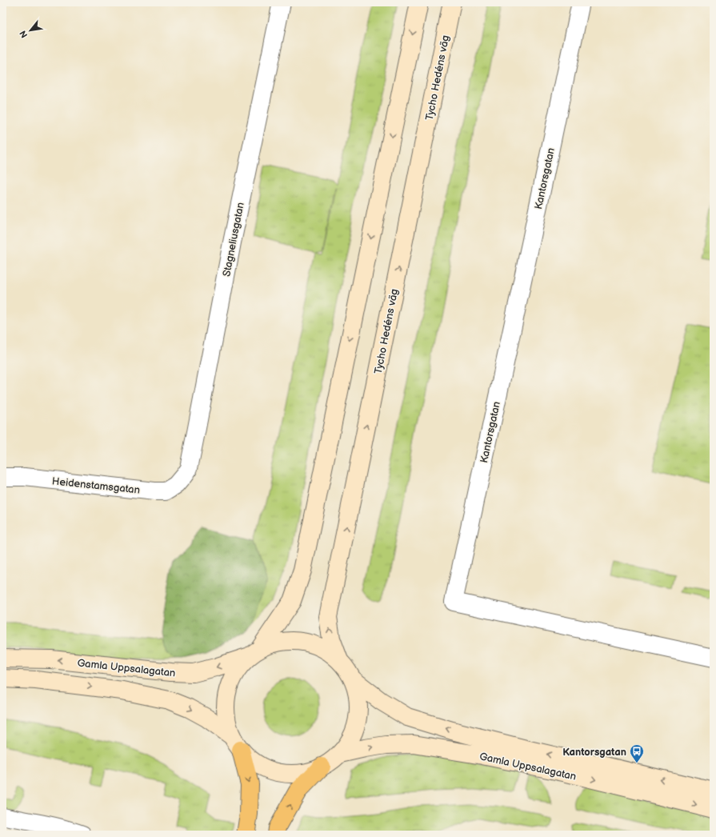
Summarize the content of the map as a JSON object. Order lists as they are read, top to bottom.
{
  "streets": {
    "main road": ["Tycho Hedéns väg", "Gamla Uppsalagatan"],
    "street": ["Kantorsgatan", "Stagneliusgatan", "Heidenstamsgatan"]
  },
  "crossings": [
    ["Tycho Hedéns väg", "Gamla Uppsalagatan"],
    ["Stagneliusgatan", "Heidenstamsgatan"]
  ],
  "places": {
    "bus stop": ["Kantorsgatan"]
  },
  "north": "bottom left"
}
